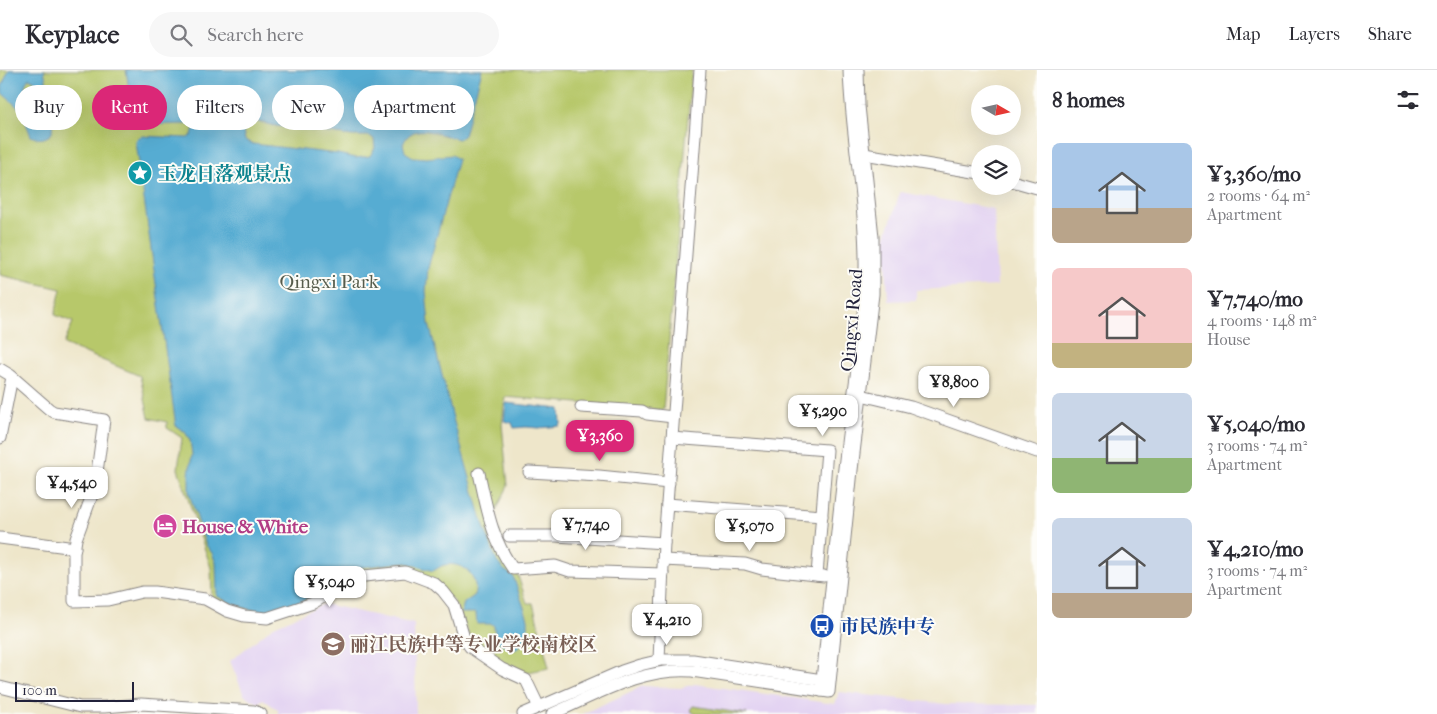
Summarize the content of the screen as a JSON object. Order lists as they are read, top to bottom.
{
  "streets": {
    "street": ["Qingxi Road"]
  },
  "parks": ["Qingxi Park"],
  "places": {
    "place": ["玉龙日落观景点"],
    "hotel": ["House & White"],
    "bus stop": ["市民族中专"],
    "school or university": ["丽江民族中等专业学校南校区"]
  },
  "scale_bar": "100 m",
  "north": "right",
  "page": {
    "header": "Keyplace",
    "search": "Search here",
    "nav": ["Map", "Layers", "Share"],
    "heading": "8 homes",
    "chip": [
      "Buy",
      "Rent",
      "Filters",
      "New",
      "Apartment"
    ],
    "list": [
      {
        "name": "¥3,360/mo",
        "note": "2 rooms · 64 m² · Apartment"
      },
      {
        "name": "¥7,740/mo",
        "note": "4 rooms · 148 m² · House"
      },
      {
        "name": "¥5,040/mo",
        "note": "3 rooms · 74 m² · Apartment"
      },
      {
        "name": "¥4,210/mo",
        "note": "3 rooms · 74 m² · Apartment"
      }
    ],
    "price": [
      "¥8,800",
      "¥5,290",
      "¥3,360",
      "¥4,540",
      "¥7,740",
      "¥5,070",
      "¥5,040",
      "¥4,210"
    ],
    "scale": "100 m"
  }
}
